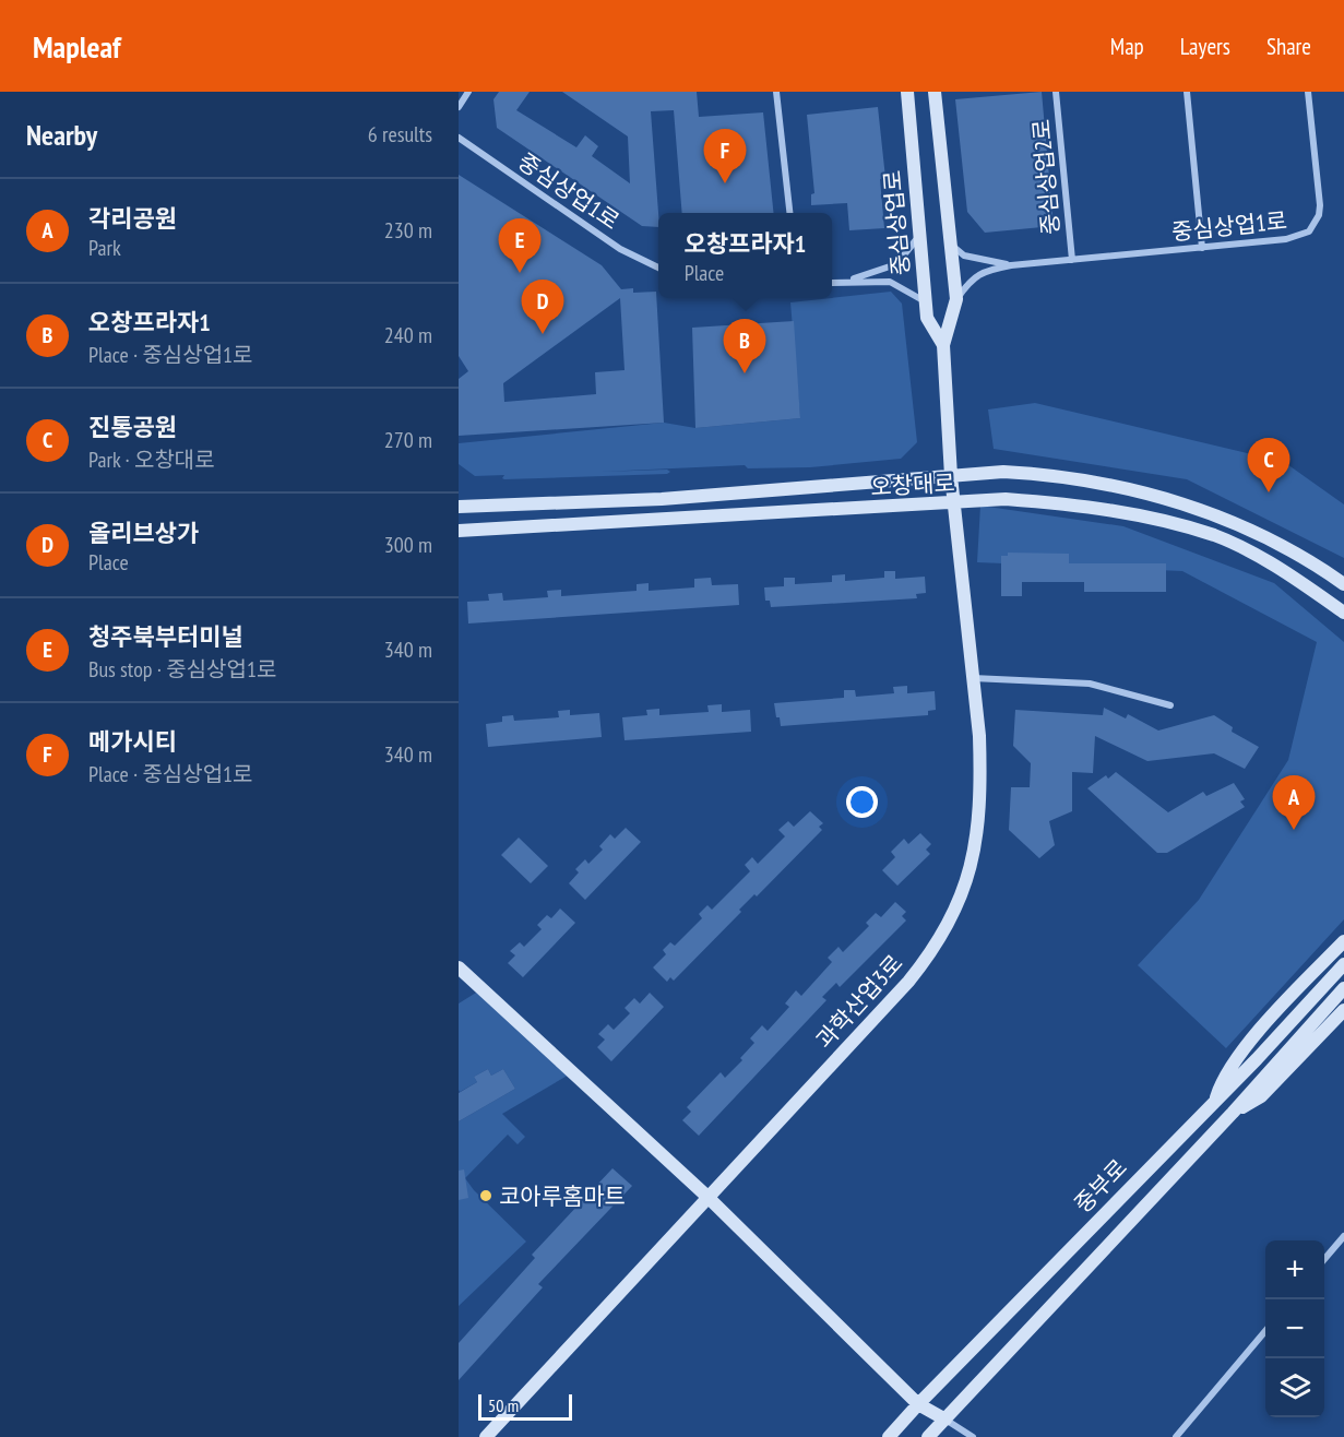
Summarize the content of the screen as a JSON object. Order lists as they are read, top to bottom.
{
  "streets": {
    "main road": [
      "중심상업로",
      "오창대로",
      "과학산업3로",
      "중부로"
    ],
    "street": ["중심상업2로", "중심상업1로"]
  },
  "crossings": [
    ["중심상업2로", "중심상업1로"],
    ["중심상업로", "오창대로"],
    ["중심상업로", "과학산업3로"],
    ["오창대로", "과학산업3로"]
  ],
  "places": ["코아루홈마트"],
  "scale_bar": "50 m",
  "page": {
    "header": "Mapleaf",
    "nav": ["Map", "Layers", "Share"],
    "heading": ["Nearby", "6 results"],
    "pins": [
      "F",
      "E",
      "D",
      "B",
      "C",
      "A"
    ],
    "list": [
      {
        "mark": "A",
        "name": "각리공원",
        "note": "Park",
        "value": "230 m"
      },
      {
        "mark": "B",
        "name": "오창프라자1",
        "note": "Place · 중심상업1로",
        "value": "240 m"
      },
      {
        "mark": "C",
        "name": "진통공원",
        "note": "Park · 오창대로",
        "value": "270 m"
      },
      {
        "mark": "D",
        "name": "올리브상가",
        "note": "Place",
        "value": "300 m"
      },
      {
        "mark": "E",
        "name": "청주북부터미널",
        "note": "Bus stop · 중심상업1로",
        "value": "340 m"
      },
      {
        "mark": "F",
        "name": "메가시티",
        "note": "Place · 중심상업1로",
        "value": "340 m"
      }
    ],
    "popup": ["오창프라자1", "Place"],
    "map_buttons": ["+", "−"],
    "scale": "50 m"
  }
}
